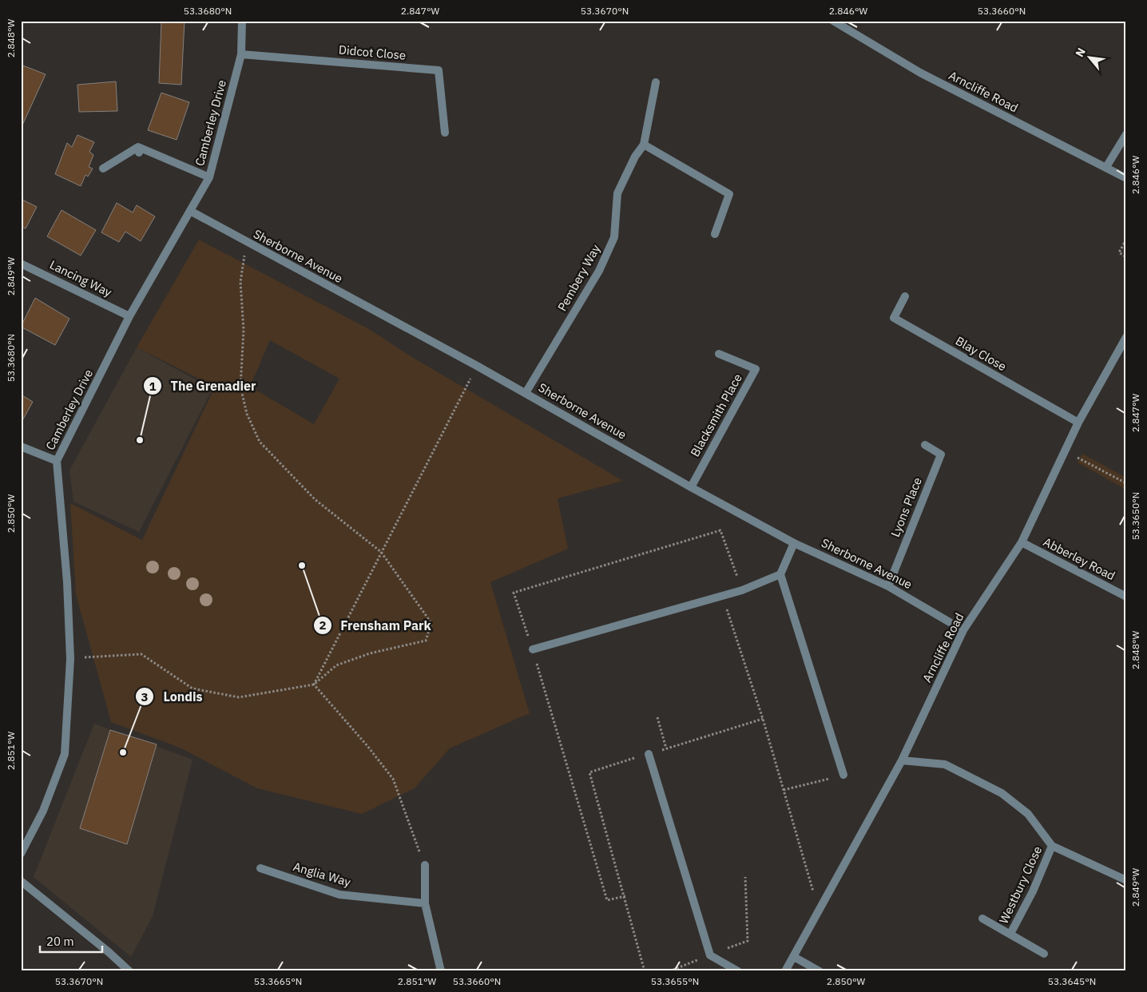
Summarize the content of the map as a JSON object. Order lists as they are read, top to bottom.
{
  "streets": {
    "street": [
      "Didcot Close",
      "Arncliffe Road",
      "Camberley Drive",
      "Sherborne Avenue",
      "Pembery Way",
      "Lancing Way",
      "Blay Close",
      "Blacksmith Place",
      "Lyons Place",
      "Abberley Road",
      "Anglia Way",
      "Westbury Close"
    ]
  },
  "crossings": [
    ["Didcot Close", "Camberley Drive"],
    ["Arncliffe Road", "Sherborne Avenue"],
    ["Arncliffe Road", "Blay Close"],
    ["Arncliffe Road", "Abberley Road"],
    ["Camberley Drive", "Sherborne Avenue"],
    ["Camberley Drive", "Lancing Way"],
    ["Sherborne Avenue", "Pembery Way"],
    ["Sherborne Avenue", "Blacksmith Place"],
    ["Sherborne Avenue", "Lyons Place"]
  ],
  "places": ["The Grenadier", "Frensham Park", "Londis"],
  "scale_bar": "20 m",
  "north": "top left",
  "coordinates": [
    "53.3680°N",
    "2.847°W",
    "53.3670°N",
    "2.846°W",
    "53.3660°N",
    "2.848°W",
    "2.849°W",
    "2.850°W",
    "53.3650°N",
    "2.851°W",
    "53.3665°N",
    "53.3655°N",
    "53.3645°N"
  ]
}
